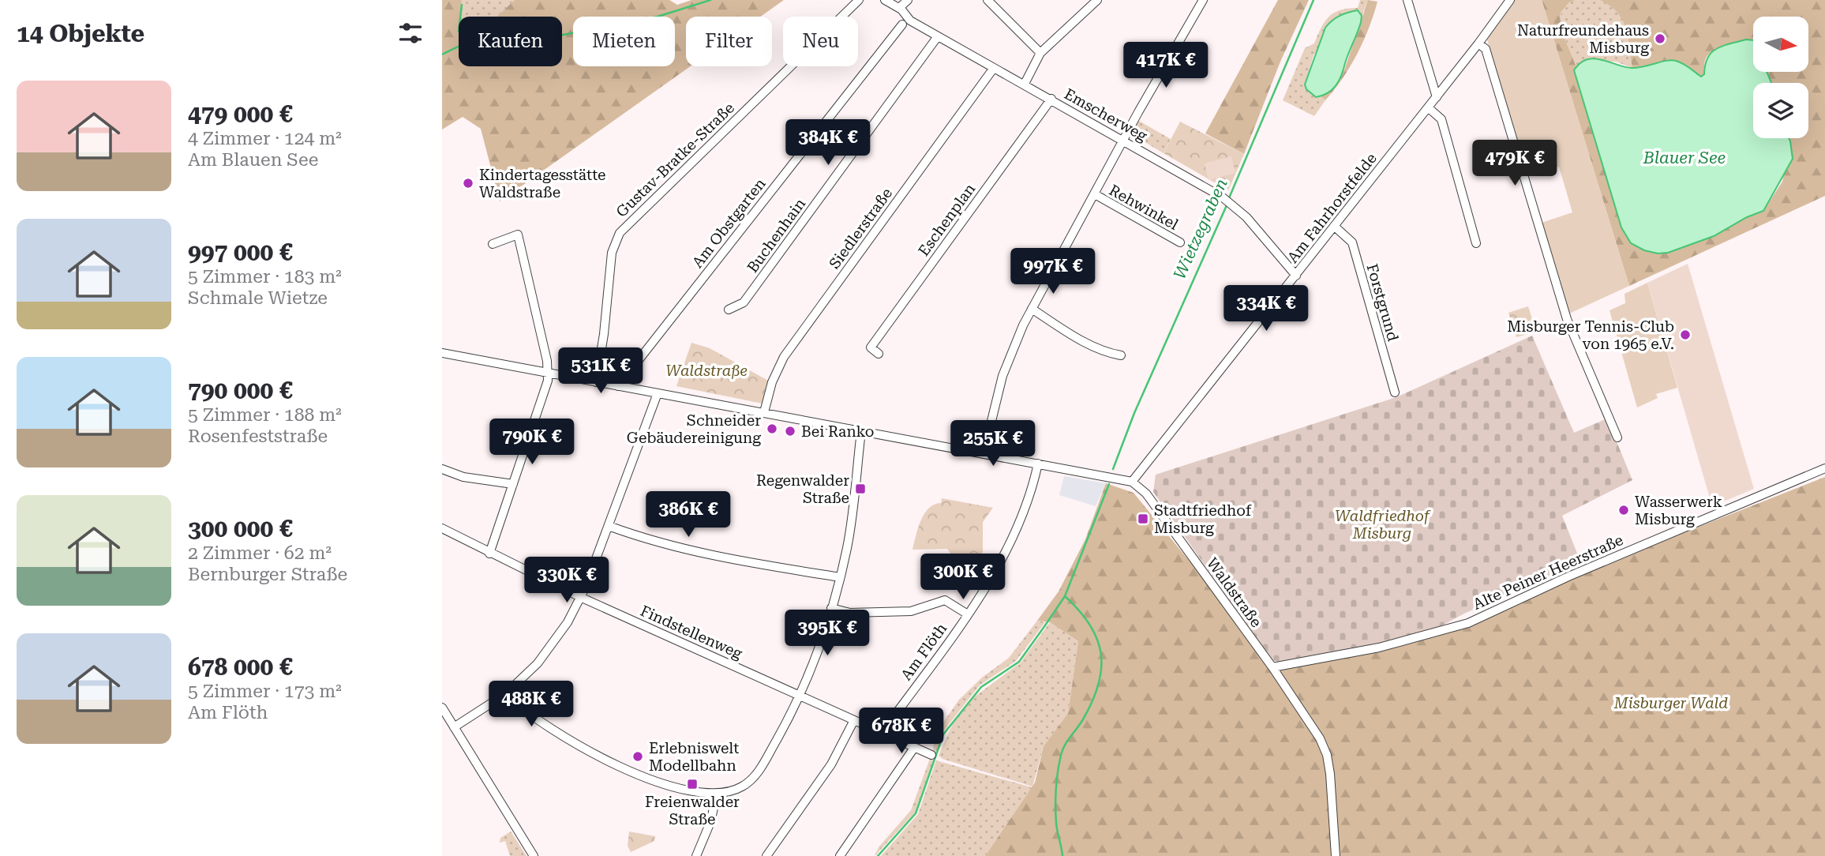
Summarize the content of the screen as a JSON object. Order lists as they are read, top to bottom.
{
  "streets": {
    "street": [
      "Emscherweg",
      "Gustav-Bratke-Straße",
      "Rehwinkel",
      "Am Fahrhorstfelde",
      "Eschenplan",
      "Am Obstgarten",
      "Siedlerstraße",
      "Buchenhain",
      "Forstgrund",
      "Alte Peiner Heerstraße",
      "Waldstraße",
      "Findstellenweg",
      "Am Flöth"
    ]
  },
  "crossings": [
    ["Emscherweg", "Am Fahrhorstfelde"],
    ["Emscherweg", "Eschenplan"],
    ["Emscherweg", "Siedlerstraße"],
    ["Emscherweg", "Buchenhain"],
    ["Am Fahrhorstfelde", "Forstgrund"],
    ["Am Fahrhorstfelde", "Waldstraße"],
    ["Alte Peiner Heerstraße", "Waldstraße"],
    ["Findstellenweg", "Am Flöth"]
  ],
  "water": ["Blauer See", "Wietzegraben"],
  "parks": ["Waldstraße", "Waldfriedhof Misburg", "Misburger Wald"],
  "places": {
    "other": [
      "Naturfreundehaus Misburg",
      "Kindertagesstätte Waldstraße",
      "Misburger Tennis-Club von 1965 e.V.",
      "Schneider Gebäudereinigung",
      "Bei Ranko",
      "Wasserwerk Misburg",
      "Erlebniswelt Modellbahn"
    ],
    "transit": ["Regenwalder Straße", "Stadtfriedhof Misburg", "Freienwalder Straße"]
  },
  "north": "right",
  "page": {
    "heading": "14 Objekte",
    "chip": [
      "Kaufen",
      "Mieten",
      "Filter",
      "Neu"
    ],
    "price": [
      "417K €",
      "384K €",
      "479K €",
      "997K €",
      "334K €",
      "531K €",
      "790K €",
      "255K €",
      "386K €",
      "300K €",
      "330K €",
      "395K €",
      "488K €",
      "678K €"
    ],
    "list": [
      {
        "name": "479 000 €",
        "note": "4 Zimmer · 124 m² · Am Blauen See"
      },
      {
        "name": "997 000 €",
        "note": "5 Zimmer · 183 m² · Schmale Wietze"
      },
      {
        "name": "790 000 €",
        "note": "5 Zimmer · 188 m² · Rosenfeststraße"
      },
      {
        "name": "300 000 €",
        "note": "2 Zimmer · 62 m² · Bernburger Straße"
      },
      {
        "name": "678 000 €",
        "note": "5 Zimmer · 173 m² · Am Flöth"
      }
    ]
  }
}
